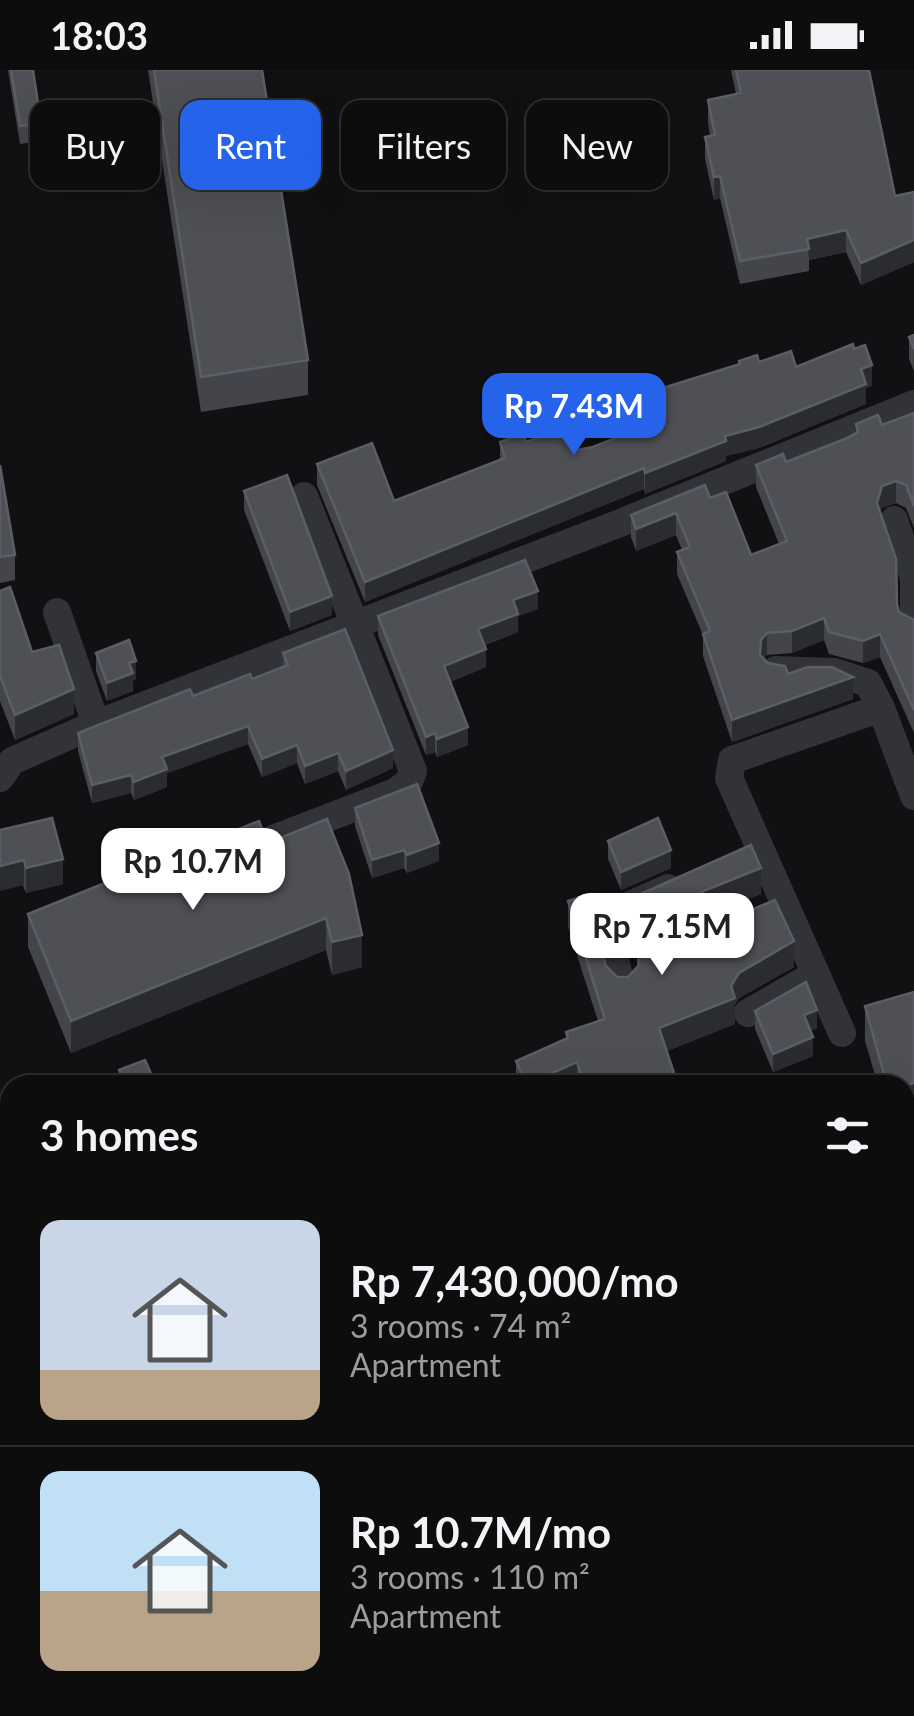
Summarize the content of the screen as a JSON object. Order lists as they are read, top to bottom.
{
  "page": {
    "status": "18:03",
    "chip": [
      "Buy",
      "Rent",
      "Filters",
      "New"
    ],
    "price": ["Rp 7.43M", "Rp 10.7M", "Rp 7.15M"],
    "heading": "3 homes",
    "list": [
      {
        "name": "Rp 7,430,000/mo",
        "note": "3 rooms · 74 m² · Apartment"
      },
      {
        "name": "Rp 10.7M/mo",
        "note": "3 rooms · 110 m² · Apartment"
      }
    ]
  }
}
